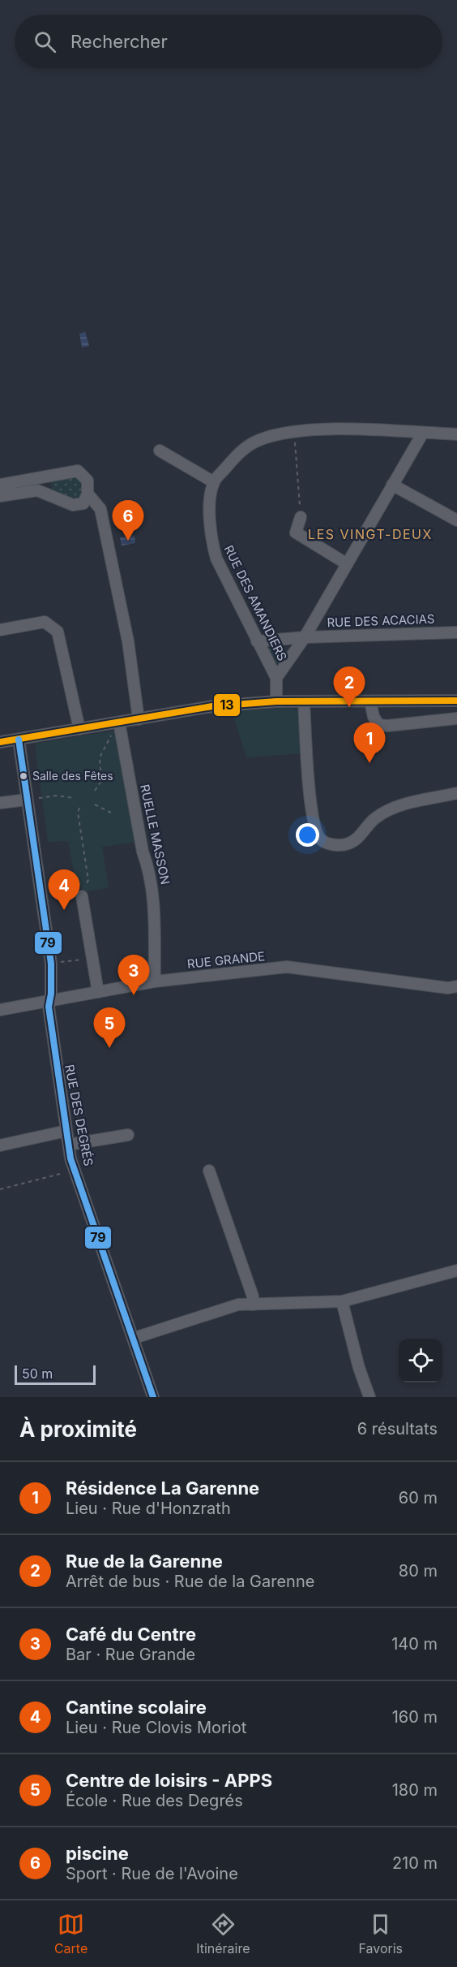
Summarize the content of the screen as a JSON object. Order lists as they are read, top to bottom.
{
  "streets": {
    "street": [
      "RUE DES AMANDIERS",
      "RUE DES ACACIAS",
      "RUELLE MASSON",
      "RUE GRANDE",
      "RUE DES DEGRÉS"
    ]
  },
  "crossings": [
    ["RUE DES AMANDIERS", "RUE DES ACACIAS"],
    ["RUELLE MASSON", "RUE GRANDE"],
    ["RUE GRANDE", "RUE DES DEGRÉS"]
  ],
  "districts": ["LES VINGT-DEUX"],
  "places": ["Salle des Fêtes"],
  "lines": ["transit line 13", "transit line 79"],
  "scale_bar": "50 m",
  "page": {
    "search": "Rechercher",
    "pins": [
      "6",
      "2",
      "1",
      "4",
      "3",
      "5"
    ],
    "scale": "50 m",
    "heading": ["À proximité", "6 résultats"],
    "list": [
      {
        "mark": "1",
        "name": "Résidence La Garenne",
        "note": "Lieu · Rue d'Honzrath",
        "value": "60 m"
      },
      {
        "mark": "2",
        "name": "Rue de la Garenne",
        "note": "Arrêt de bus · Rue de la Garenne",
        "value": "80 m"
      },
      {
        "mark": "3",
        "name": "Café du Centre",
        "note": "Bar · Rue Grande",
        "value": "140 m"
      },
      {
        "mark": "4",
        "name": "Cantine scolaire",
        "note": "Lieu · Rue Clovis Moriot",
        "value": "160 m"
      },
      {
        "mark": "5",
        "name": "Centre de loisirs - APPS",
        "note": "École · Rue des Degrés",
        "value": "180 m"
      },
      {
        "mark": "6",
        "name": "piscine",
        "note": "Sport · Rue de l'Avoine",
        "value": "210 m"
      }
    ],
    "nav": ["Carte", "Itinéraire", "Favoris"]
  }
}
